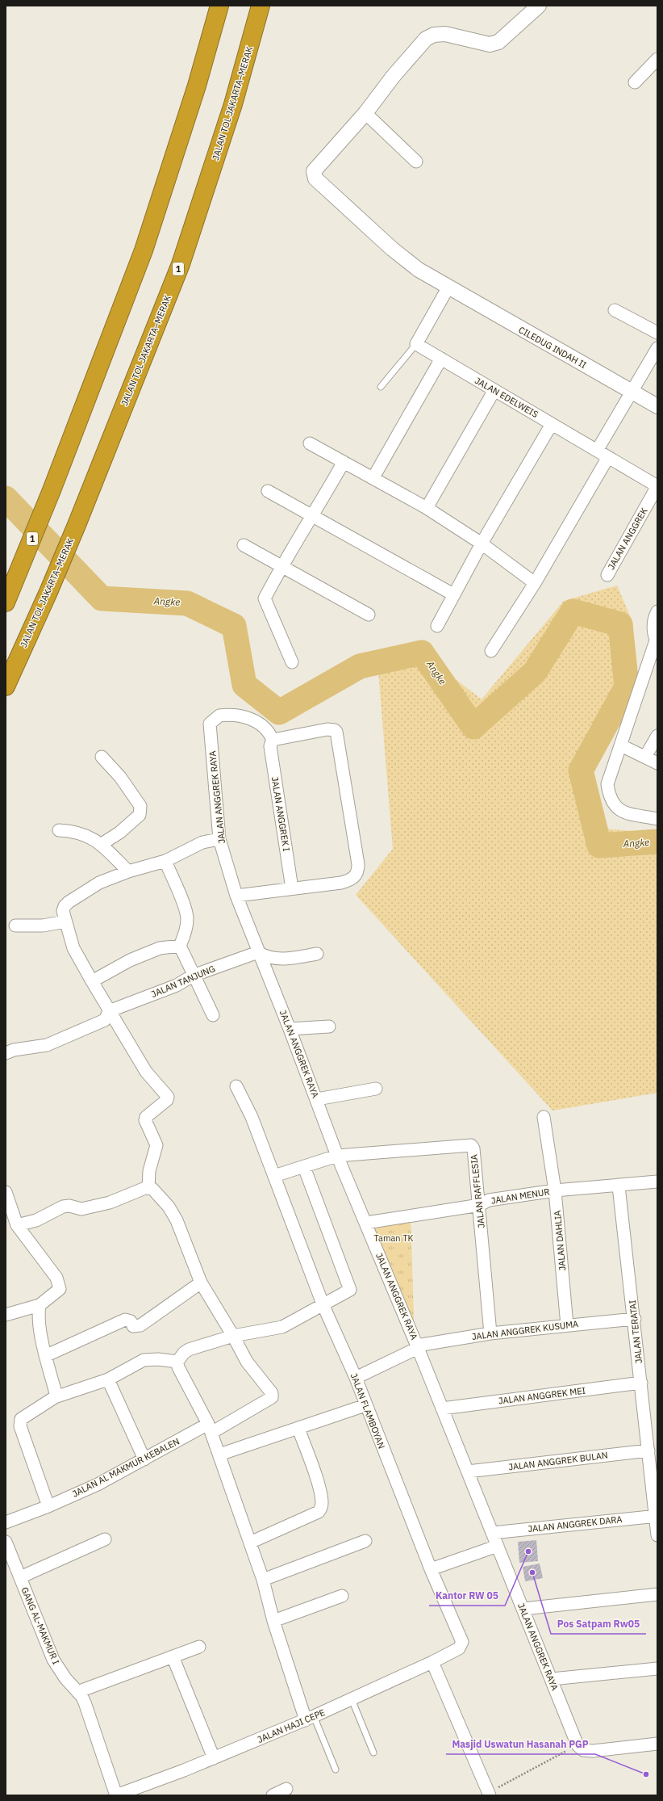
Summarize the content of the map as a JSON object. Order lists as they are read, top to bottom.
{
  "streets": {
    "highway": ["JALAN TOL JAKARTA–MERAK", "1"],
    "street": [
      "CILEDUG INDAH II",
      "JALAN EDELWEIS",
      "JALAN ANGGREK",
      "JALAN ANGGREK RAYA",
      "JALAN ANGGREK I",
      "JALAN TANJUNG",
      "JALAN RAFFLESIA",
      "JALAN MENUR",
      "JALAN DAHLIA",
      "JALAN ANGGREK KUSUMA",
      "JALAN TERATAI",
      "JALAN ANGGREK MEI",
      "JALAN FLAMBOYAN",
      "JALAN ANGGREK BULAN",
      "JALAN AL MAKMUR KEBALEN",
      "JALAN ANGGREK DARA",
      "GANG AL-MAKMUR I",
      "JALAN HAJI CEPE"
    ]
  },
  "crossings": [
    ["JALAN EDELWEIS", "JALAN ANGGREK"],
    ["JALAN ANGGREK RAYA", "JALAN ANGGREK I"],
    ["JALAN ANGGREK RAYA", "JALAN TANJUNG"],
    ["JALAN ANGGREK RAYA", "JALAN RAFFLESIA"],
    ["JALAN ANGGREK RAYA", "JALAN MENUR"],
    ["JALAN ANGGREK RAYA", "JALAN ANGGREK KUSUMA"],
    ["JALAN ANGGREK RAYA", "JALAN ANGGREK MEI"],
    ["JALAN ANGGREK RAYA", "JALAN ANGGREK BULAN"],
    ["JALAN ANGGREK RAYA", "JALAN ANGGREK DARA"],
    ["JALAN RAFFLESIA", "JALAN MENUR"],
    ["JALAN RAFFLESIA", "JALAN ANGGREK KUSUMA"],
    ["JALAN MENUR", "JALAN DAHLIA"],
    ["JALAN MENUR", "JALAN TERATAI"],
    ["JALAN DAHLIA", "JALAN ANGGREK KUSUMA"],
    ["JALAN ANGGREK KUSUMA", "JALAN TERATAI"],
    ["JALAN ANGGREK KUSUMA", "JALAN FLAMBOYAN"],
    ["JALAN TERATAI", "JALAN ANGGREK MEI"],
    ["JALAN TERATAI", "JALAN ANGGREK BULAN"],
    ["JALAN TERATAI", "JALAN ANGGREK DARA"],
    ["JALAN FLAMBOYAN", "JALAN HAJI CEPE"],
    ["GANG AL-MAKMUR I", "JALAN HAJI CEPE"]
  ],
  "water": ["Angke"],
  "parks": ["Taman TK"],
  "places": ["Kantor RW 05", "Pos Satpam Rw05", "Masjid Uswatun Hasanah PGP"]
}
